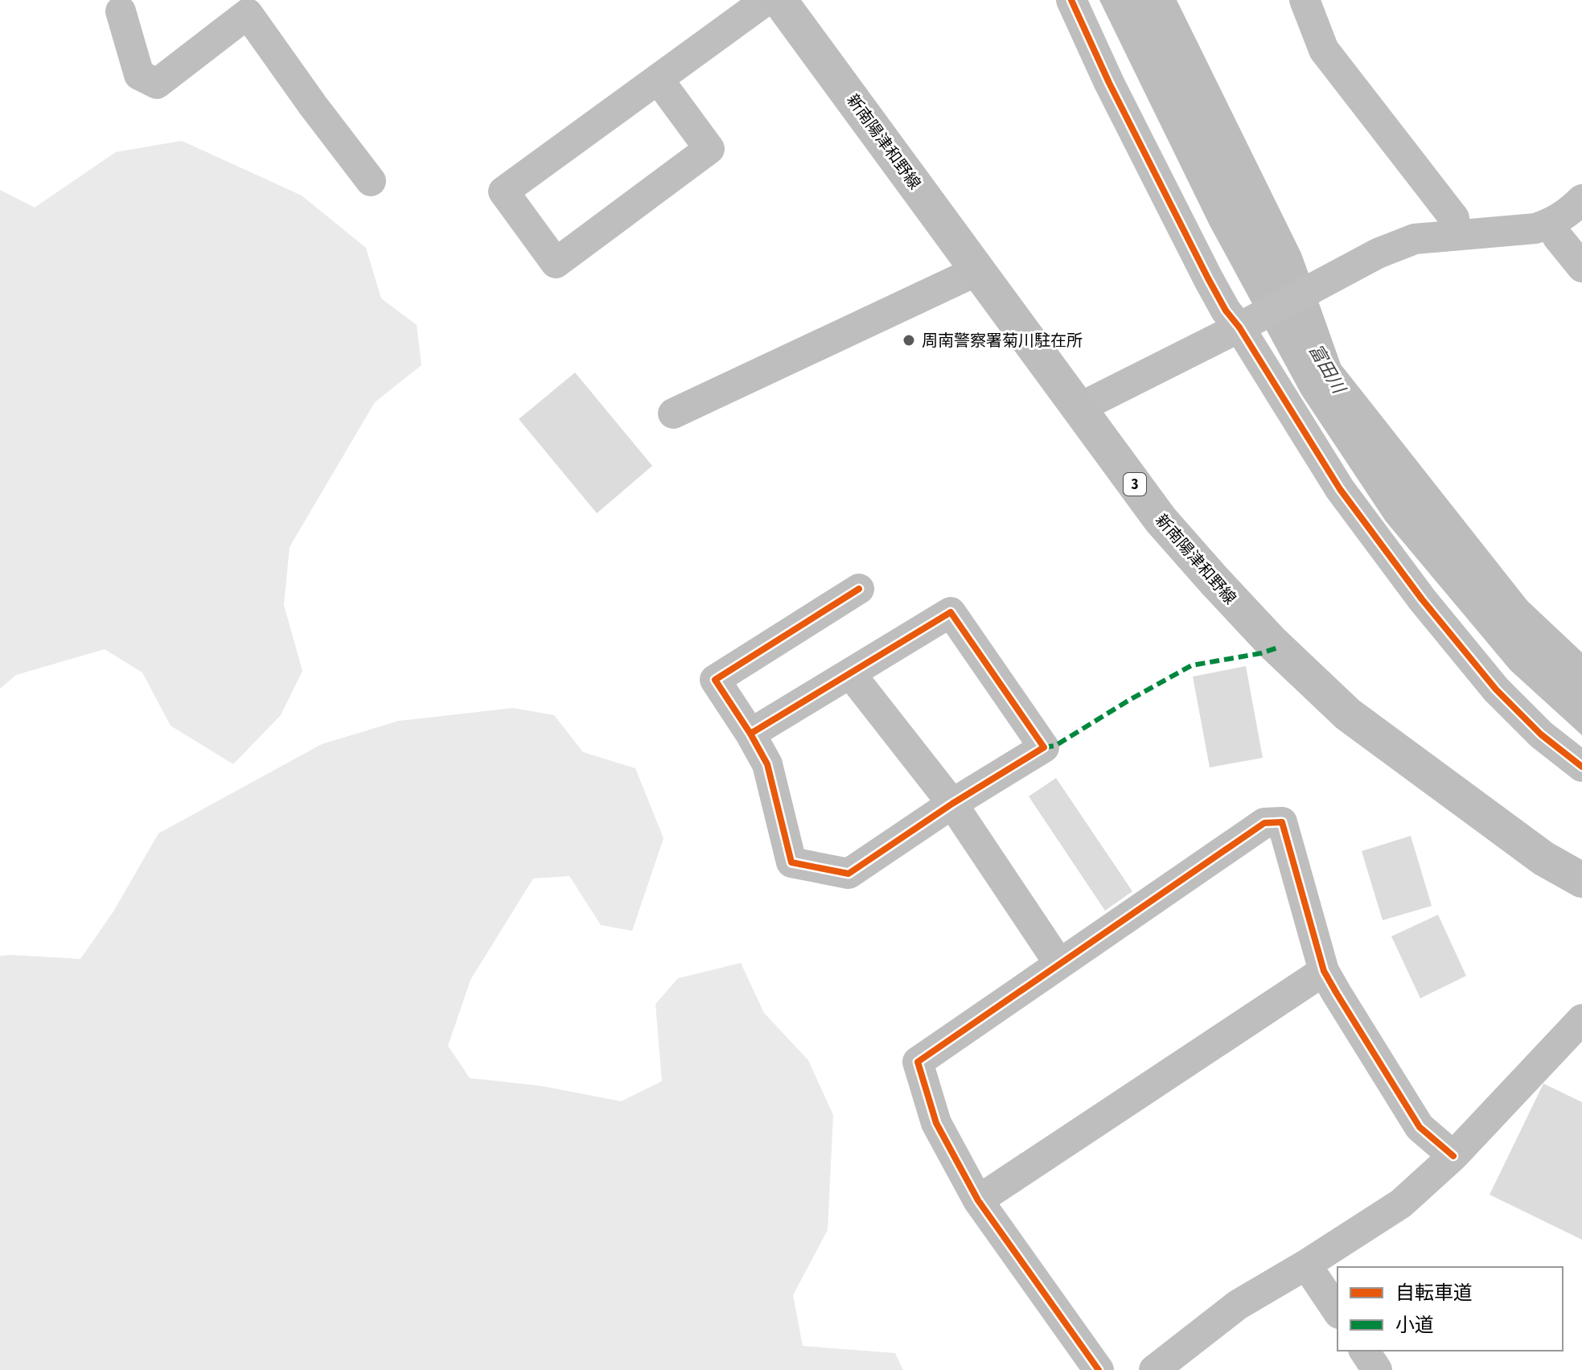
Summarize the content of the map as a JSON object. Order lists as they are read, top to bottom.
{
  "streets": {
    "main road": ["新南陽津和野線", "3"]
  },
  "water": ["富田川"],
  "places": ["周南警察署菊川駐在所"],
  "legend": ["自転車道", "小道"]
}
